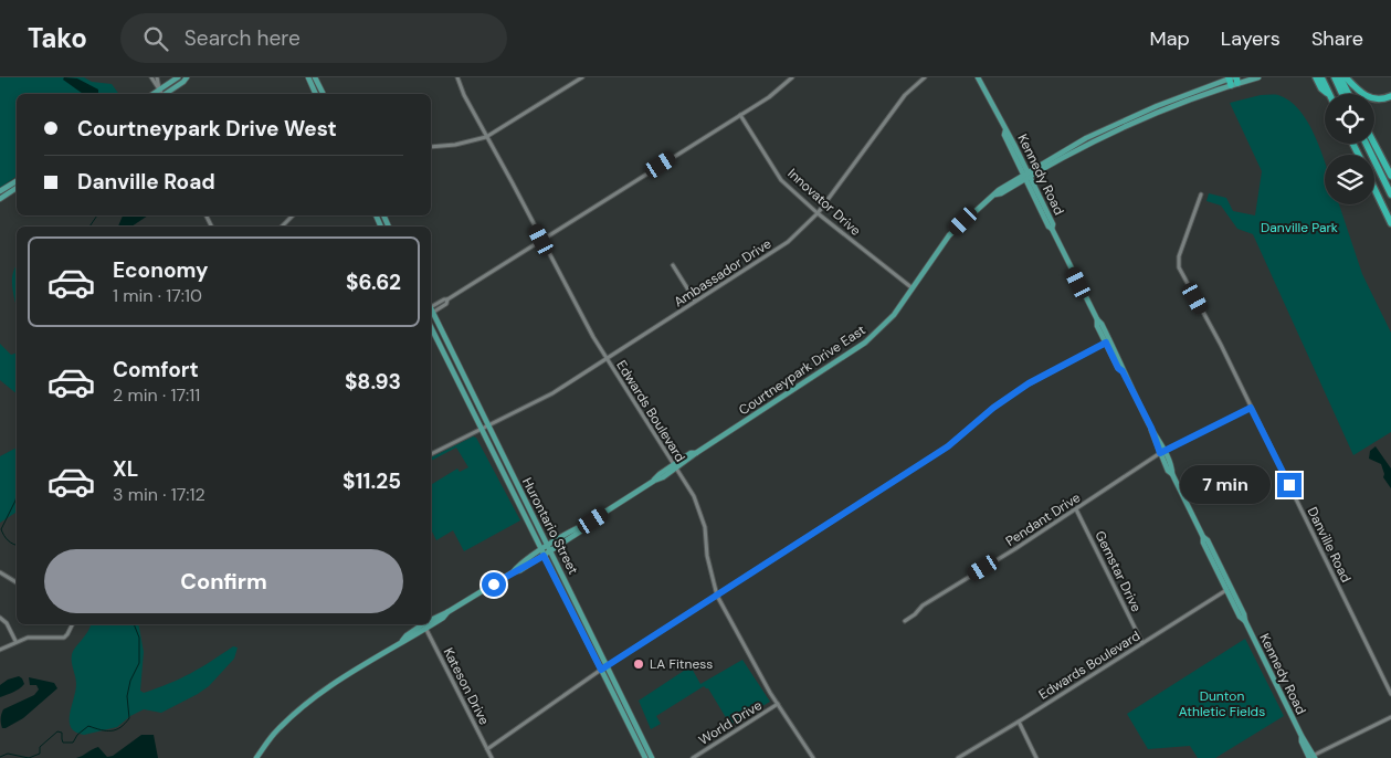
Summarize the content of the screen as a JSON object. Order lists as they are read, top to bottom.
{
  "streets": {
    "main road": ["Kennedy Road", "Courtneypark Drive East", "Hurontario Street"],
    "street": [
      "Innovator Drive",
      "Ambassador Drive",
      "Edwards Boulevard",
      "Pendant Drive",
      "Danville Road",
      "Gemstar Drive",
      "Kateson Drive",
      "World Drive"
    ]
  },
  "crossings": [
    ["Kennedy Road", "Courtneypark Drive East"],
    ["Kennedy Road", "Edwards Boulevard"],
    ["Kennedy Road", "Pendant Drive"],
    ["Innovator Drive", "Ambassador Drive"],
    ["Innovator Drive", "Courtneypark Drive East"],
    ["Ambassador Drive", "Edwards Boulevard"],
    ["Ambassador Drive", "Hurontario Street"],
    ["Courtneypark Drive East", "Edwards Boulevard"],
    ["Courtneypark Drive East", "Hurontario Street"],
    ["Edwards Boulevard", "Gemstar Drive"],
    ["Edwards Boulevard", "World Drive"],
    ["Pendant Drive", "Danville Road"],
    ["Pendant Drive", "Gemstar Drive"]
  ],
  "parks": ["Danville Park", "Dunton Athletic Fields"],
  "places": ["LA Fitness"],
  "page": {
    "header": "Tako",
    "search": "Search here",
    "nav": ["Map", "Layers", "Share"],
    "banner": ["Courtneypark Drive West", "Danville Road"],
    "list": [
      {
        "name": "Economy",
        "note": "1 min · 17:10",
        "value": "$6.62"
      },
      {
        "name": "Comfort",
        "note": "2 min · 17:11",
        "value": "$8.93"
      },
      {
        "name": "XL",
        "note": "3 min · 17:12",
        "value": "$11.25"
      }
    ],
    "bubble": "7 min",
    "buttons": "Confirm"
  }
}
